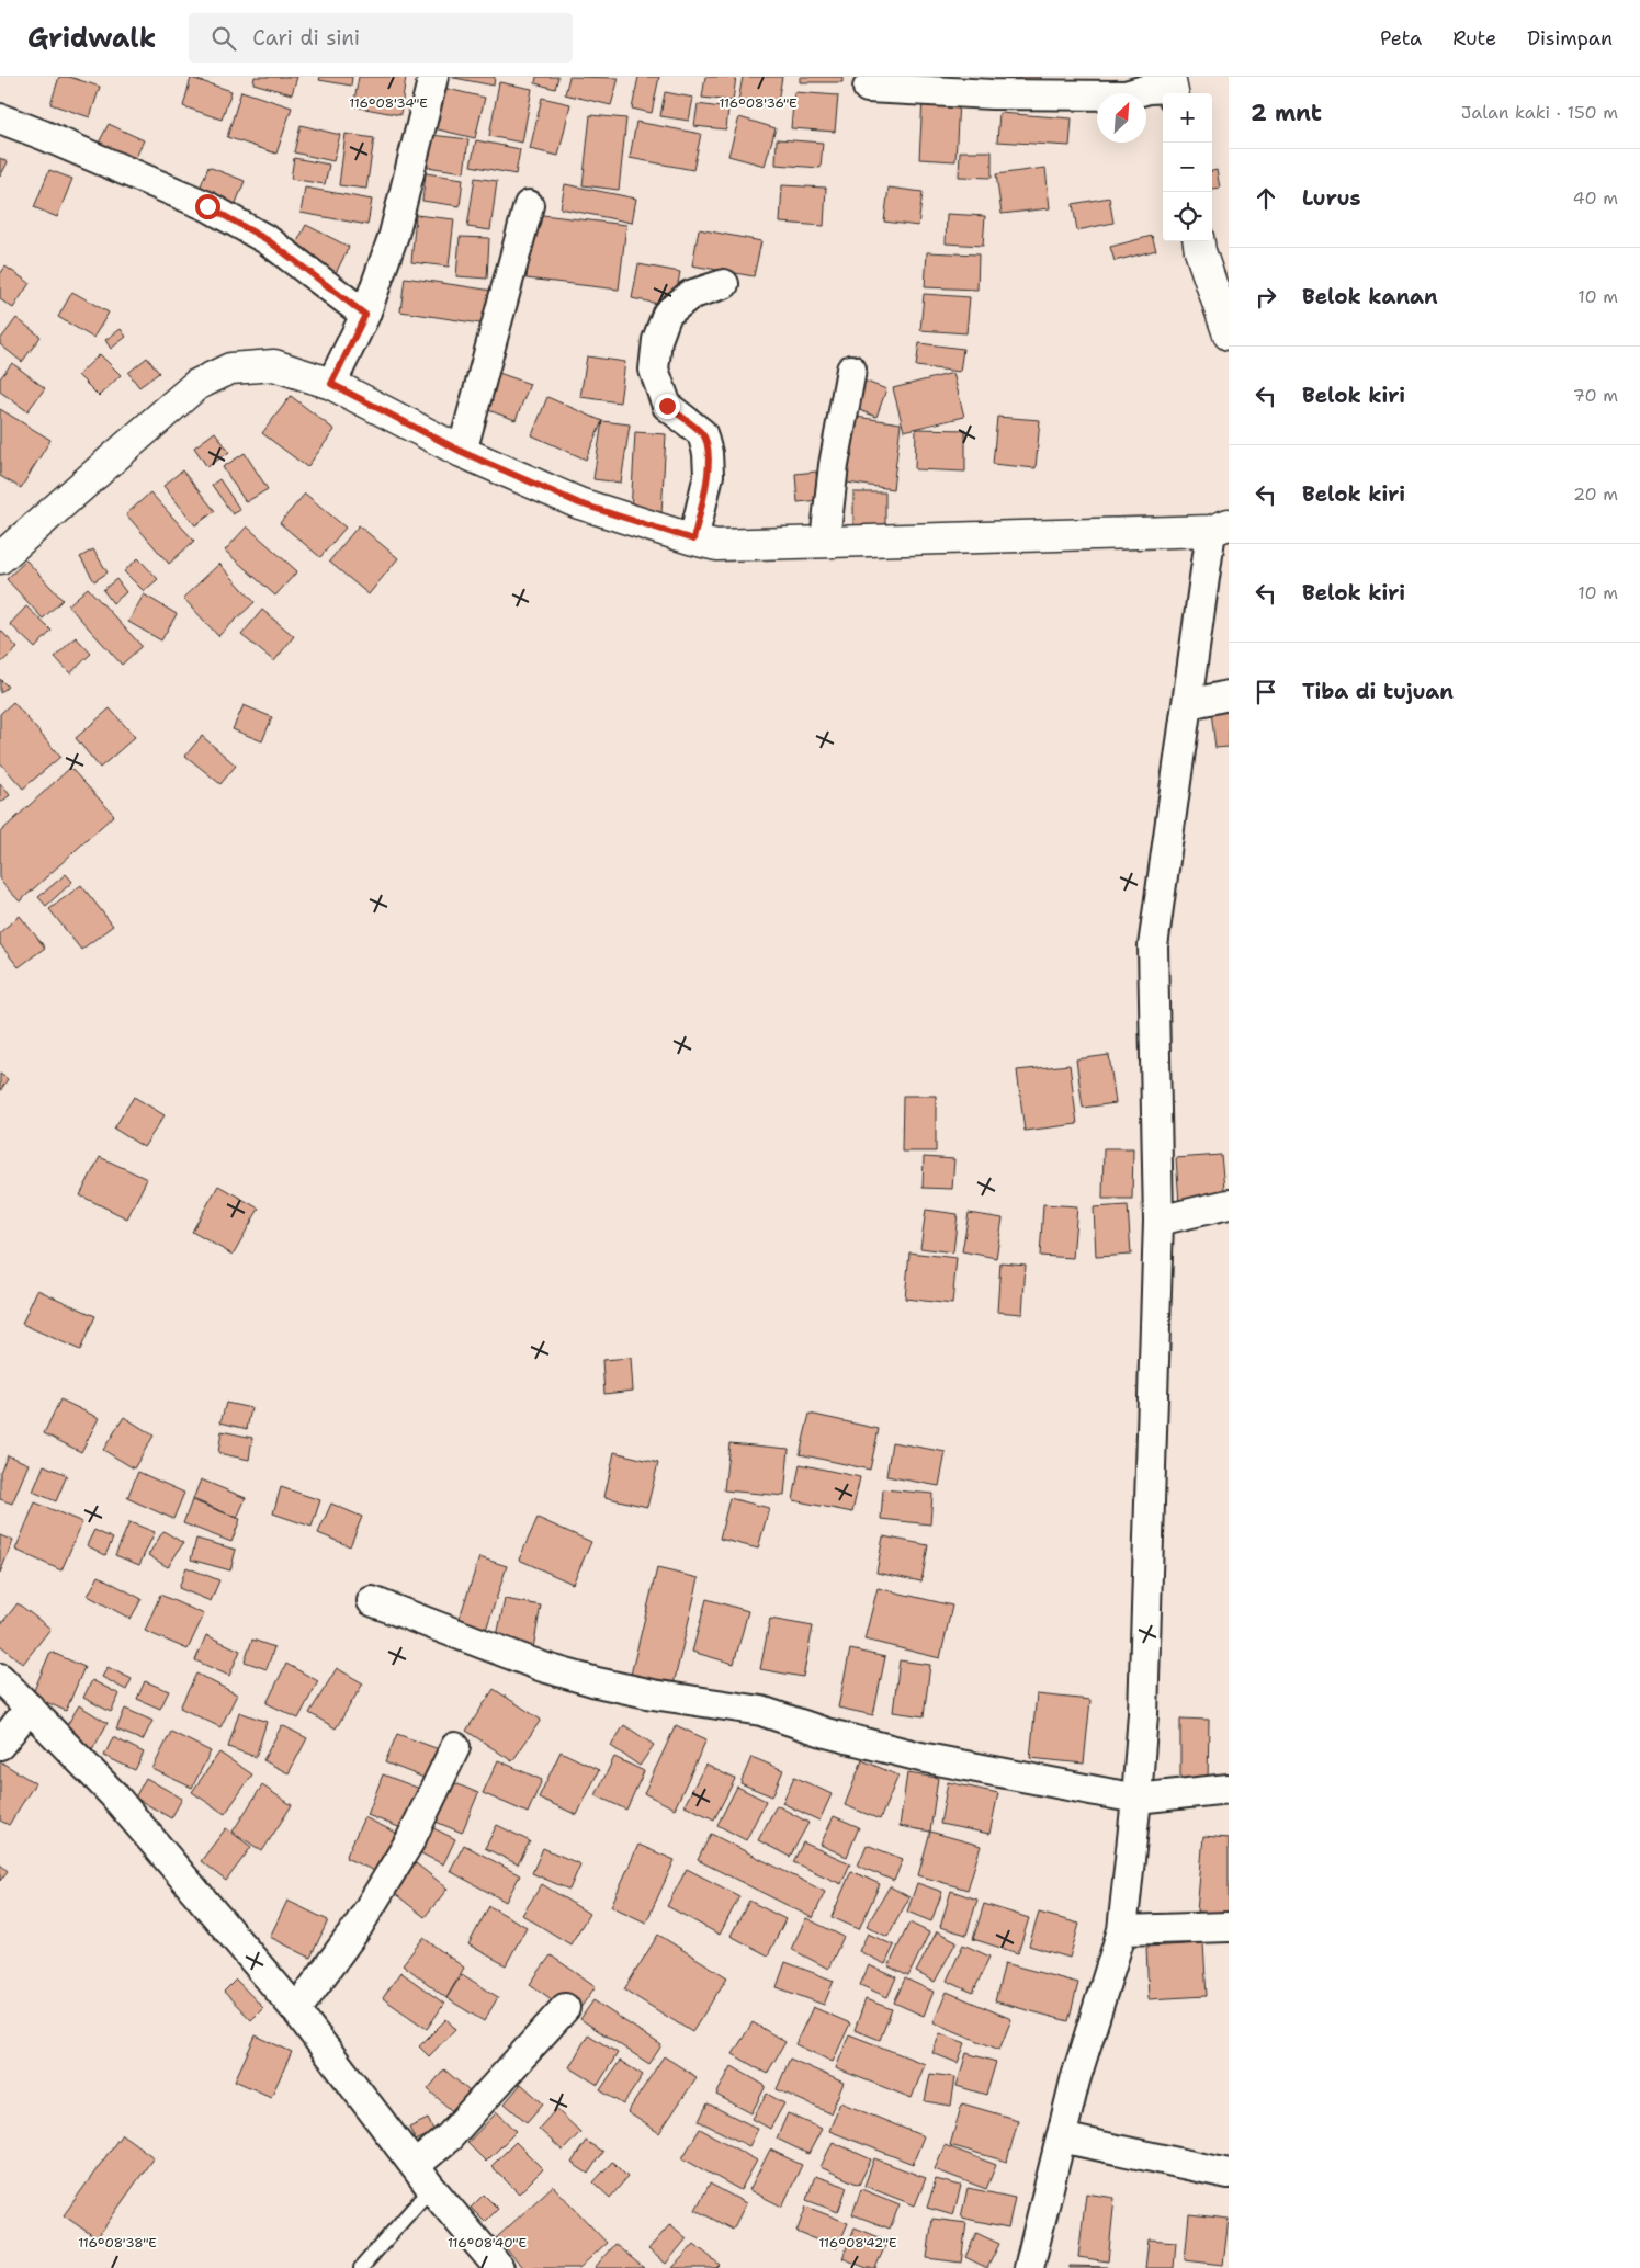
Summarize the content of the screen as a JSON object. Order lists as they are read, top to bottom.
{
  "north": "top right",
  "page": {
    "header": "Gridwalk",
    "search": "Cari di sini",
    "nav": ["Peta", "Rute", "Disimpan"],
    "heading": ["2 mnt", "Jalan kaki · 150 m"],
    "map_buttons": ["+", "−"],
    "list": [
      ["Lurus", "40 m"],
      ["Belok kanan", "10 m"],
      ["Belok kiri", "70 m"],
      ["Belok kiri", "20 m"],
      ["Belok kiri", "10 m"],
      "Tiba di tujuan"
    ]
  },
  "coordinates": [
    "116°08'34\"E",
    "116°08'36\"E",
    "116°08'38\"E",
    "116°08'40\"E",
    "116°08'42\"E"
  ]
}
